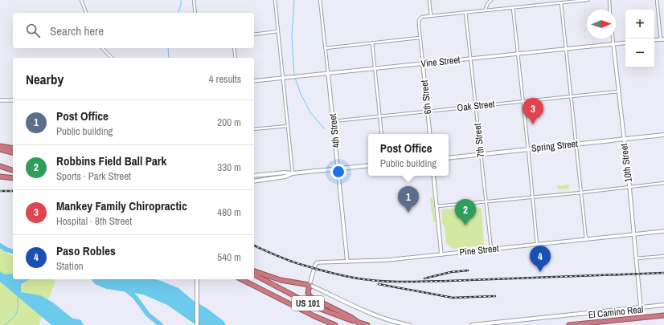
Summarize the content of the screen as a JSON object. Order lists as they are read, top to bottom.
{
  "streets": {
    "highway": ["US 101", "El Camino Real"],
    "main road": ["Spring Street"],
    "street": [
      "Vine Street",
      "6th Street",
      "Oak Street",
      "4th Street",
      "7th Street",
      "10th Street",
      "Pine Street"
    ]
  },
  "crossings": [
    ["Vine Street", "6th Street"],
    ["Vine Street", "4th Street"],
    ["Vine Street", "7th Street"],
    ["Vine Street", "10th Street"],
    ["6th Street", "Oak Street"],
    ["Oak Street", "4th Street"],
    ["Oak Street", "7th Street"],
    ["Oak Street", "10th Street"],
    ["4th Street", "Pine Street"],
    ["7th Street", "Spring Street"],
    ["7th Street", "Pine Street"],
    ["Spring Street", "10th Street"],
    ["10th Street", "Pine Street"]
  ],
  "north": "right",
  "page": {
    "map_buttons": ["+", "−"],
    "search": "Search here",
    "heading": ["Nearby", "4 results"],
    "pins": [
      "3",
      "1",
      "2",
      "4"
    ],
    "list": [
      {
        "mark": "1",
        "name": "Post Office",
        "note": "Public building",
        "value": "200 m"
      },
      {
        "mark": "2",
        "name": "Robbins Field Ball Park",
        "note": "Sports · Park Street",
        "value": "330 m"
      },
      {
        "mark": "3",
        "name": "Mankey Family Chiropractic",
        "note": "Hospital · 8th Street",
        "value": "480 m"
      },
      {
        "mark": "4",
        "name": "Paso Robles",
        "note": "Station",
        "value": "540 m"
      }
    ],
    "popup": ["Post Office", "Public building"]
  }
}
